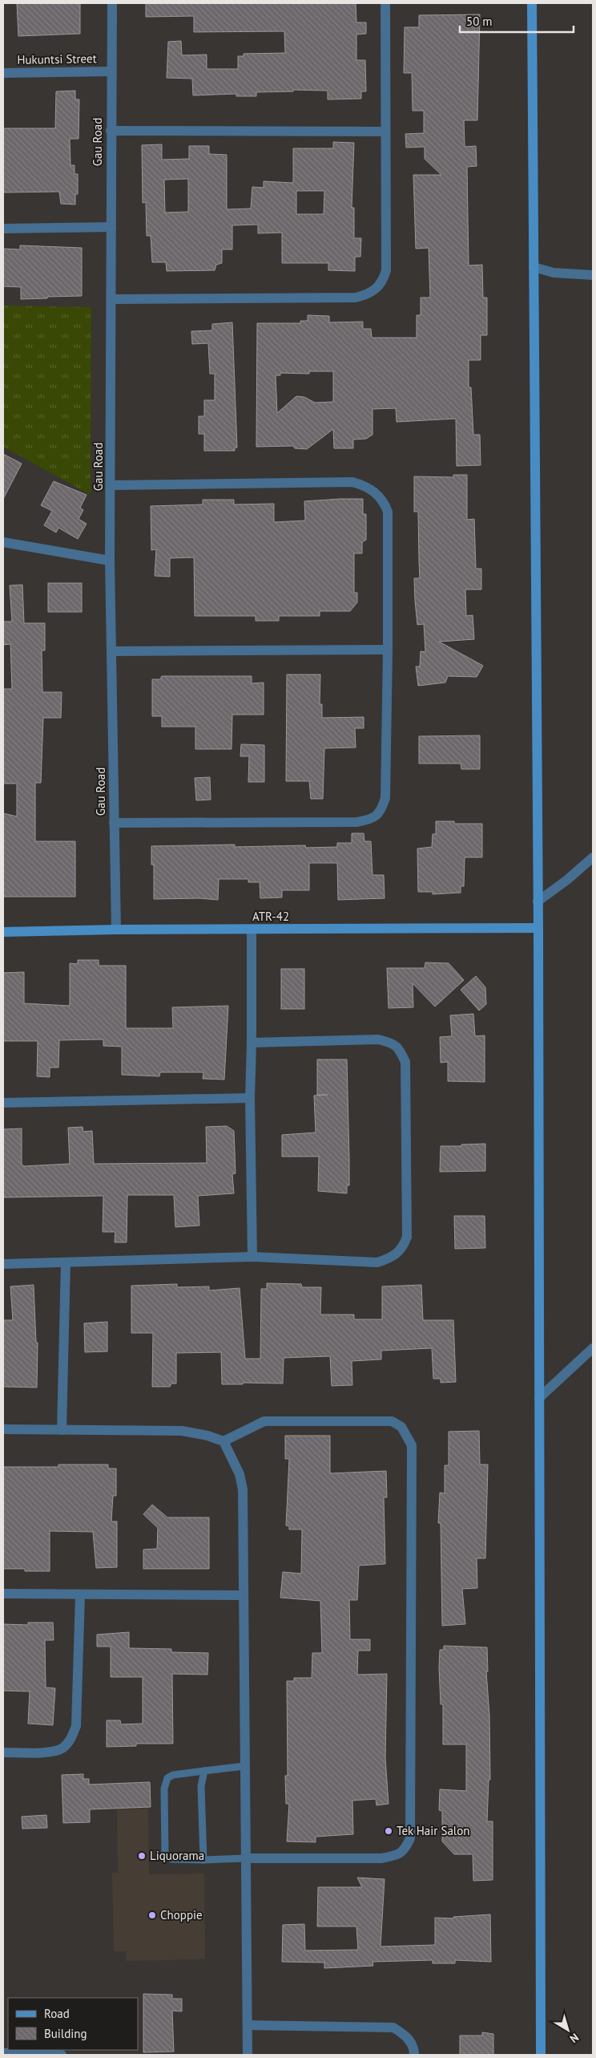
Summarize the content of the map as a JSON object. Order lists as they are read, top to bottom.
{
  "streets": {
    "main road": ["ATR-42"],
    "street": ["Hukuntsi Street", "Gau Road"]
  },
  "crossings": [
    ["Hukuntsi Street", "Gau Road"],
    ["Gau Road", "ATR-42"]
  ],
  "places": ["Tek Hair Salon", "Liquorama", "Choppie"],
  "legend": ["Road", "Building"],
  "scale_bar": "50 m",
  "north": "bottom right"
}
